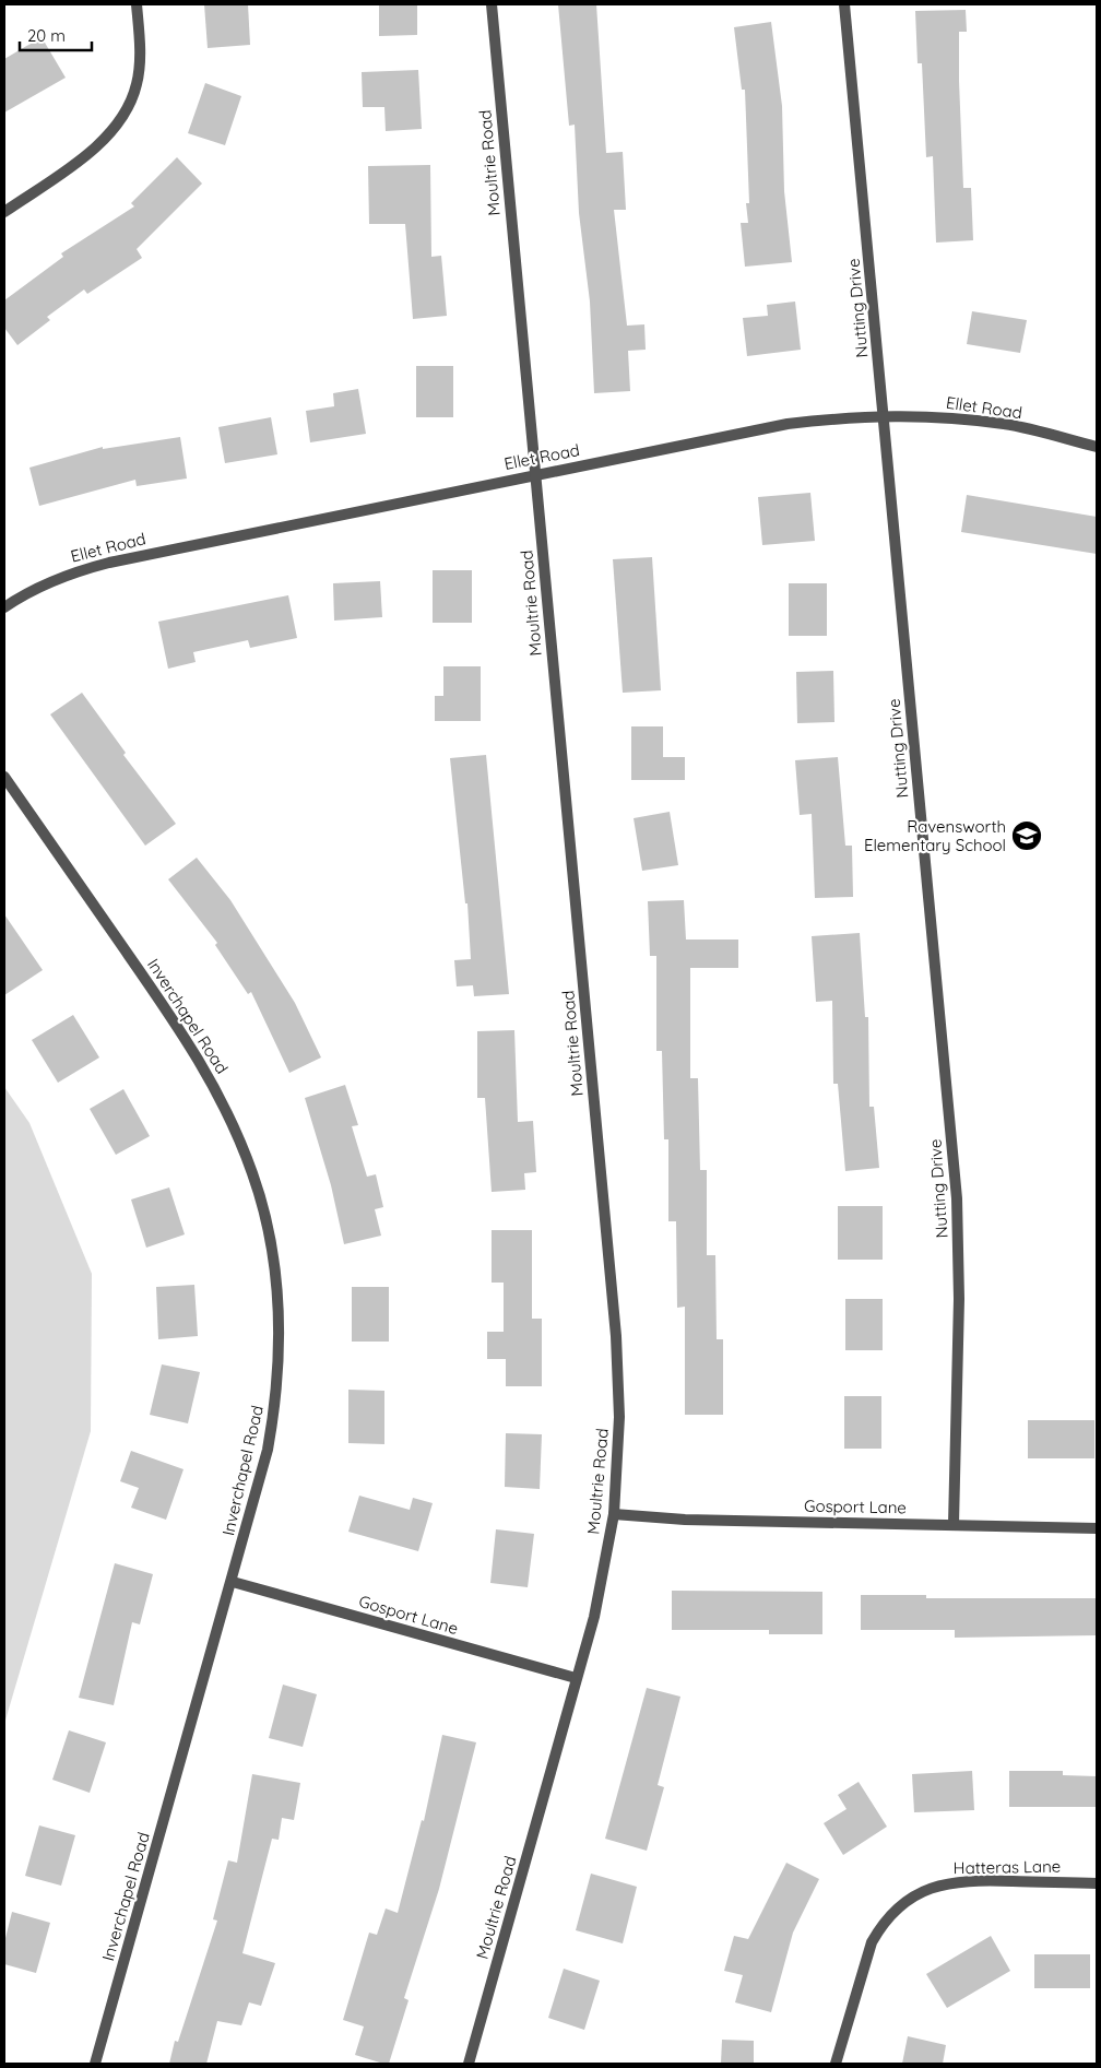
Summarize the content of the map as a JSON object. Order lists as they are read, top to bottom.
{
  "streets": {
    "street": [
      "Moultrie Road",
      "Nutting Drive",
      "Ellet Road",
      "Inverchapel Road",
      "Gosport Lane",
      "Hatteras Lane"
    ]
  },
  "crossings": [
    ["Moultrie Road", "Ellet Road"],
    ["Moultrie Road", "Gosport Lane"],
    ["Nutting Drive", "Ellet Road"],
    ["Nutting Drive", "Gosport Lane"],
    ["Inverchapel Road", "Gosport Lane"]
  ],
  "places": {
    "school or university": ["Ravensworth Elementary School"]
  },
  "scale_bar": "20 m"
}
